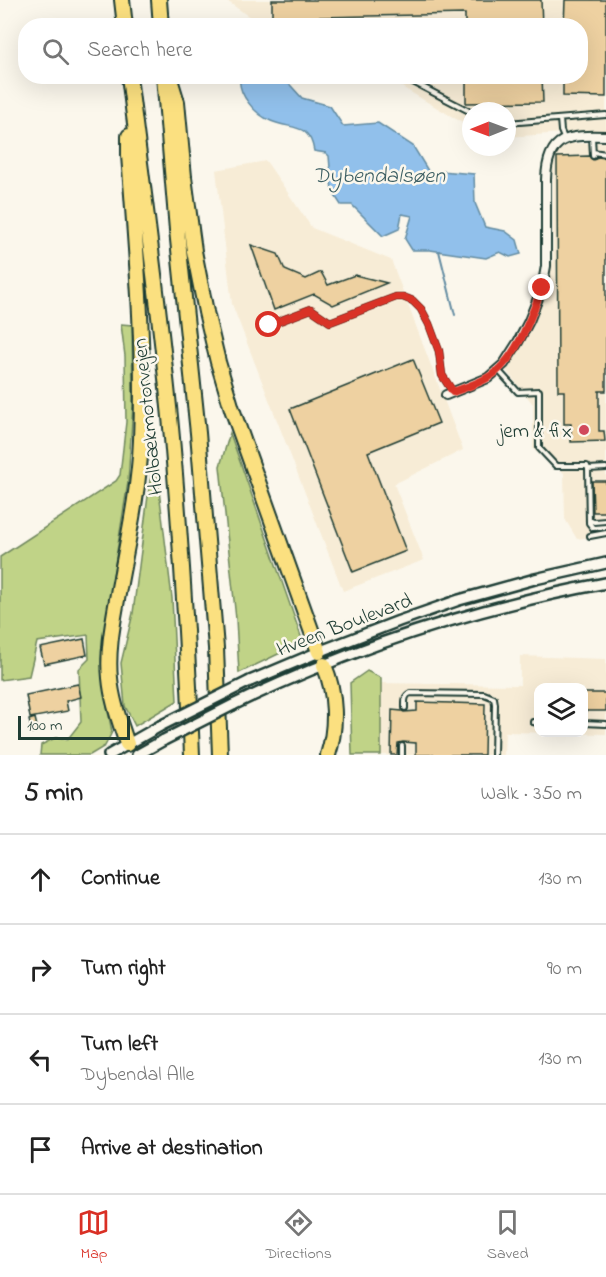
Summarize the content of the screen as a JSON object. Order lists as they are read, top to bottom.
{
  "streets": {
    "highway": ["Holbækmotorvejen"],
    "street": ["Hveen Boulevard"]
  },
  "water": ["Dybendalsøen"],
  "places": ["jem & fix"],
  "scale_bar": "100 m",
  "north": "left",
  "page": {
    "search": "Search here",
    "scale": "100 m",
    "heading": ["5 min", "Walk · 350 m"],
    "list": [
      ["Continue", "130 m"],
      ["Turn right", "90 m"],
      ["Turn left", "Dybendal Alle", "130 m"],
      "Arrive at destination"
    ],
    "nav": ["Map", "Directions", "Saved"]
  }
}
